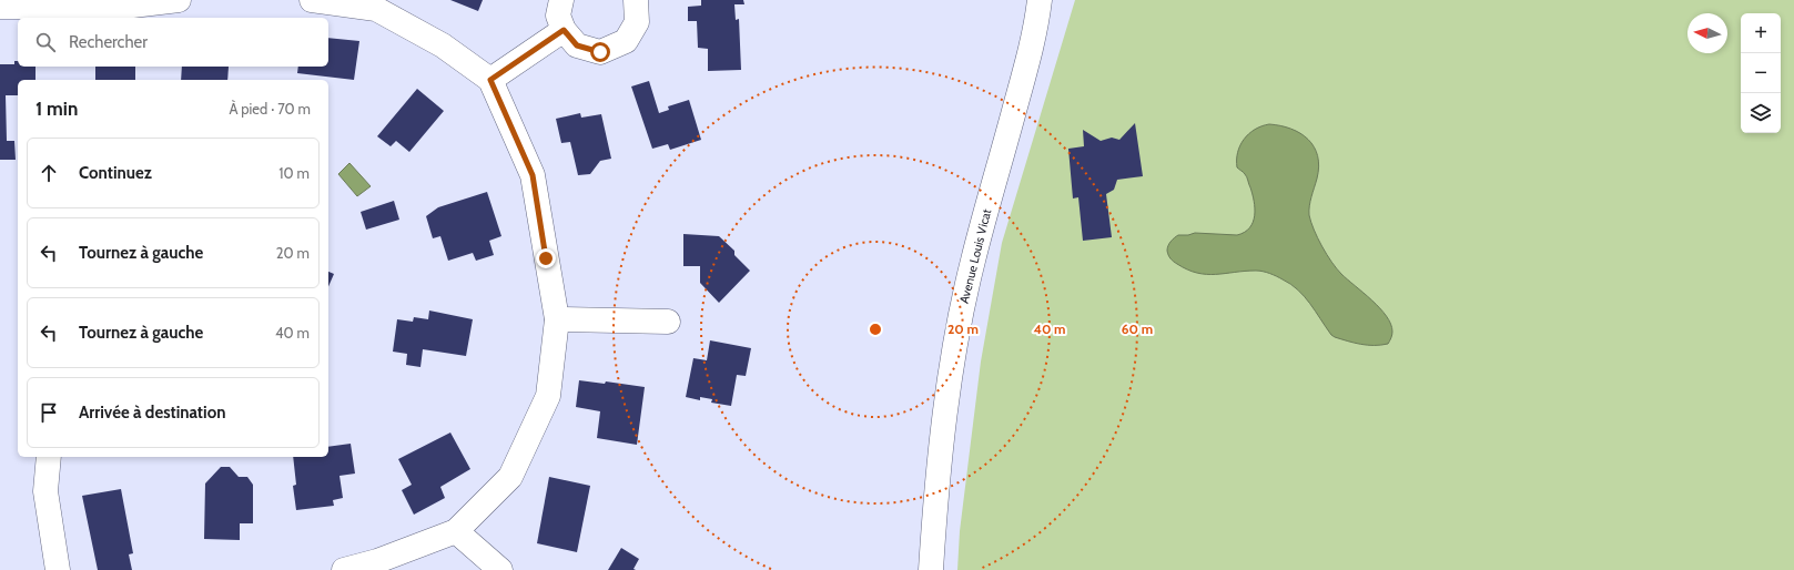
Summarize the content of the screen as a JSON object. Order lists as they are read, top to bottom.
{
  "streets": {
    "street": ["Avenue Louis Vicat"]
  },
  "north": "left",
  "page": {
    "map_buttons": ["+", "−"],
    "search": "Rechercher",
    "heading": ["1 min", "À pied · 70 m"],
    "list": [
      ["Continuez", "10 m"],
      ["Tournez à gauche", "20 m"],
      ["Tournez à gauche", "40 m"],
      "Arrivée à destination"
    ]
  },
  "rings": ["20 m", "40 m", "60 m"]
}
